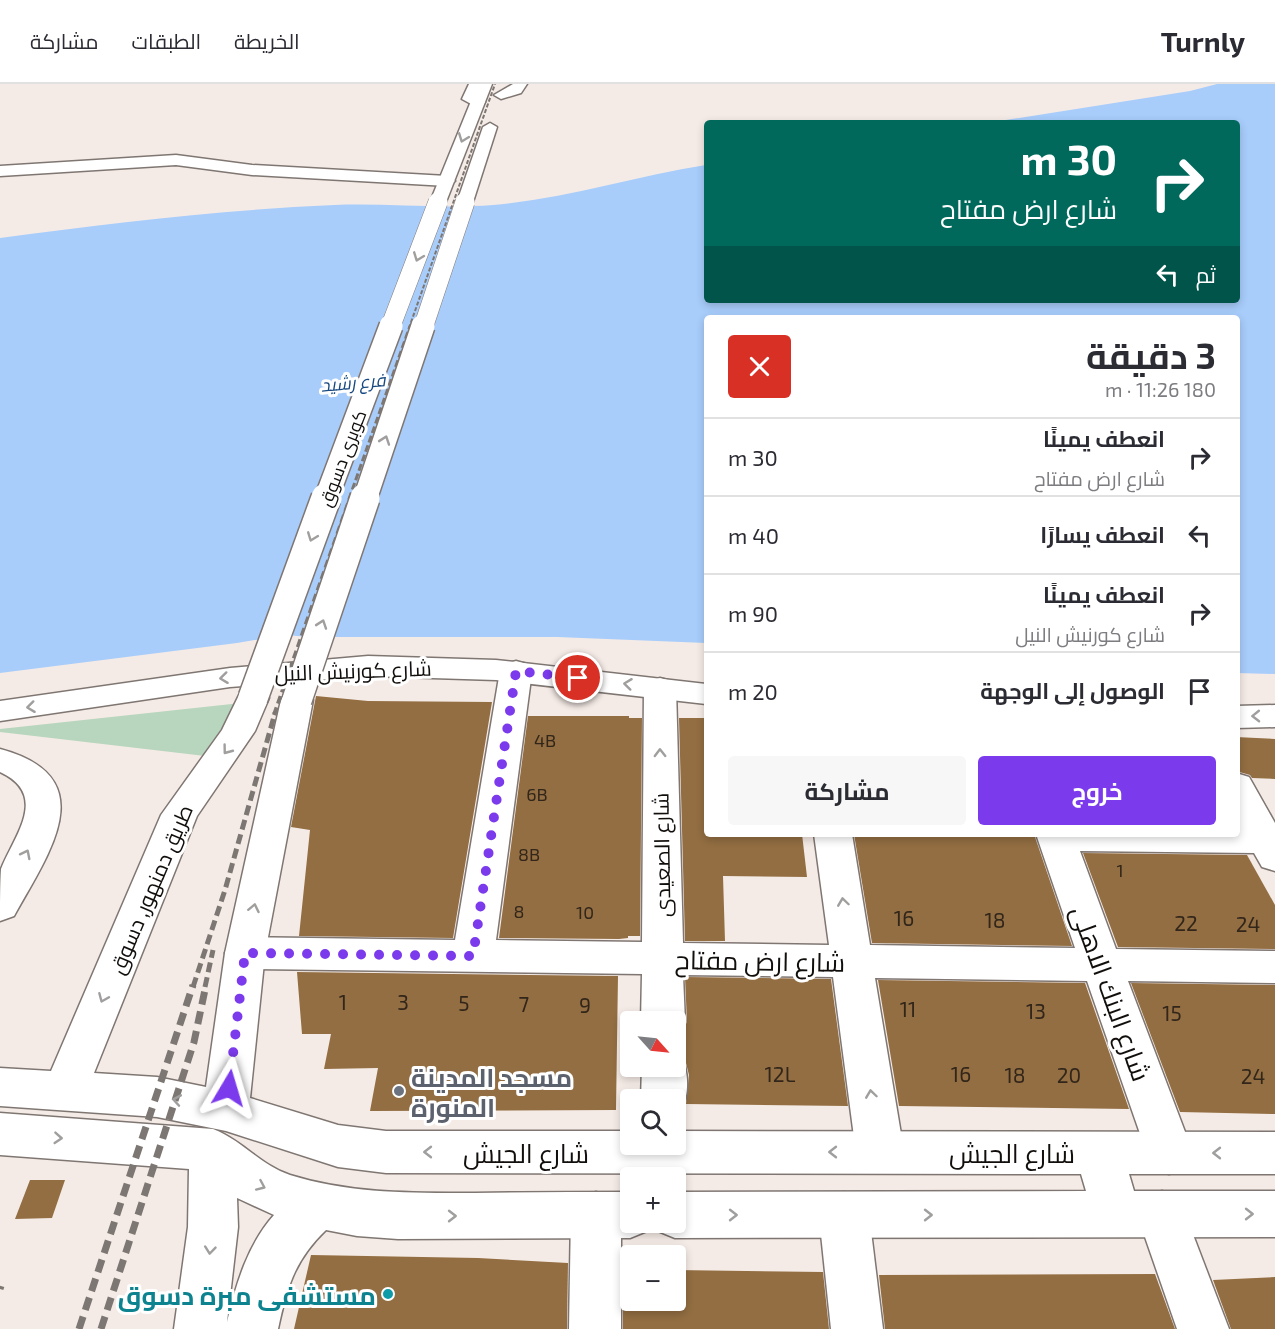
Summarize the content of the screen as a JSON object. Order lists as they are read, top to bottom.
{
  "streets": {
    "main road": [
      "كوبرى دسوق",
      "شارع كورنيش النيل",
      "شارع الصعيدى",
      "طريق دمنهور, دسوق",
      "شارع ارض مفتاح",
      "شارع البنك الاهلى",
      "شارع الجيش"
    ]
  },
  "crossings": [
    ["كوبرى دسوق", "طريق دمنهور, دسوق"],
    ["كوبرى دسوق", "شارع ارض مفتاح"],
    ["شارع كورنيش النيل", "شارع الصعيدى"],
    ["شارع الصعيدى", "شارع ارض مفتاح"],
    ["طريق دمنهور, دسوق", "شارع الجيش"],
    ["شارع ارض مفتاح", "شارع البنك الاهلى"],
    ["شارع البنك الاهلى", "شارع الجيش"]
  ],
  "one_way": ["شارع كورنيش النيل"],
  "water": ["فرع رشيد"],
  "places": ["مسجد المدينة المنورة", "مستشفى مبرة دسوق"],
  "house_numbers": [
    "4B",
    "6B",
    "8B",
    "1",
    "8",
    "10",
    "16",
    "18",
    "22",
    "24",
    "1",
    "3",
    "5",
    "7",
    "9",
    "11",
    "13",
    "15",
    "12L",
    "16",
    "18",
    "20",
    "24"
  ],
  "north": "bottom right",
  "page": {
    "header": "Turnly",
    "nav": ["الخريطة", "الطبقات", "مشاركة"],
    "turn": ["30 m", "شارع ارض مفتاح"],
    "then": "ثم",
    "heading": ["3 دقيقة", "180 m · 11:26"],
    "list": [
      {
        "name": "انعطف يمينًا",
        "note": "شارع ارض مفتاح",
        "value": "30 m"
      },
      {
        "name": "انعطف يسارًا",
        "value": "40 m"
      },
      {
        "name": "انعطف يمينًا",
        "note": "شارع كورنيش النيل",
        "value": "90 m"
      },
      {
        "name": "الوصول إلى الوجهة",
        "value": "20 m"
      }
    ],
    "buttons": ["خروج", "مشاركة"],
    "map_buttons": ["+", "−"]
  }
}
